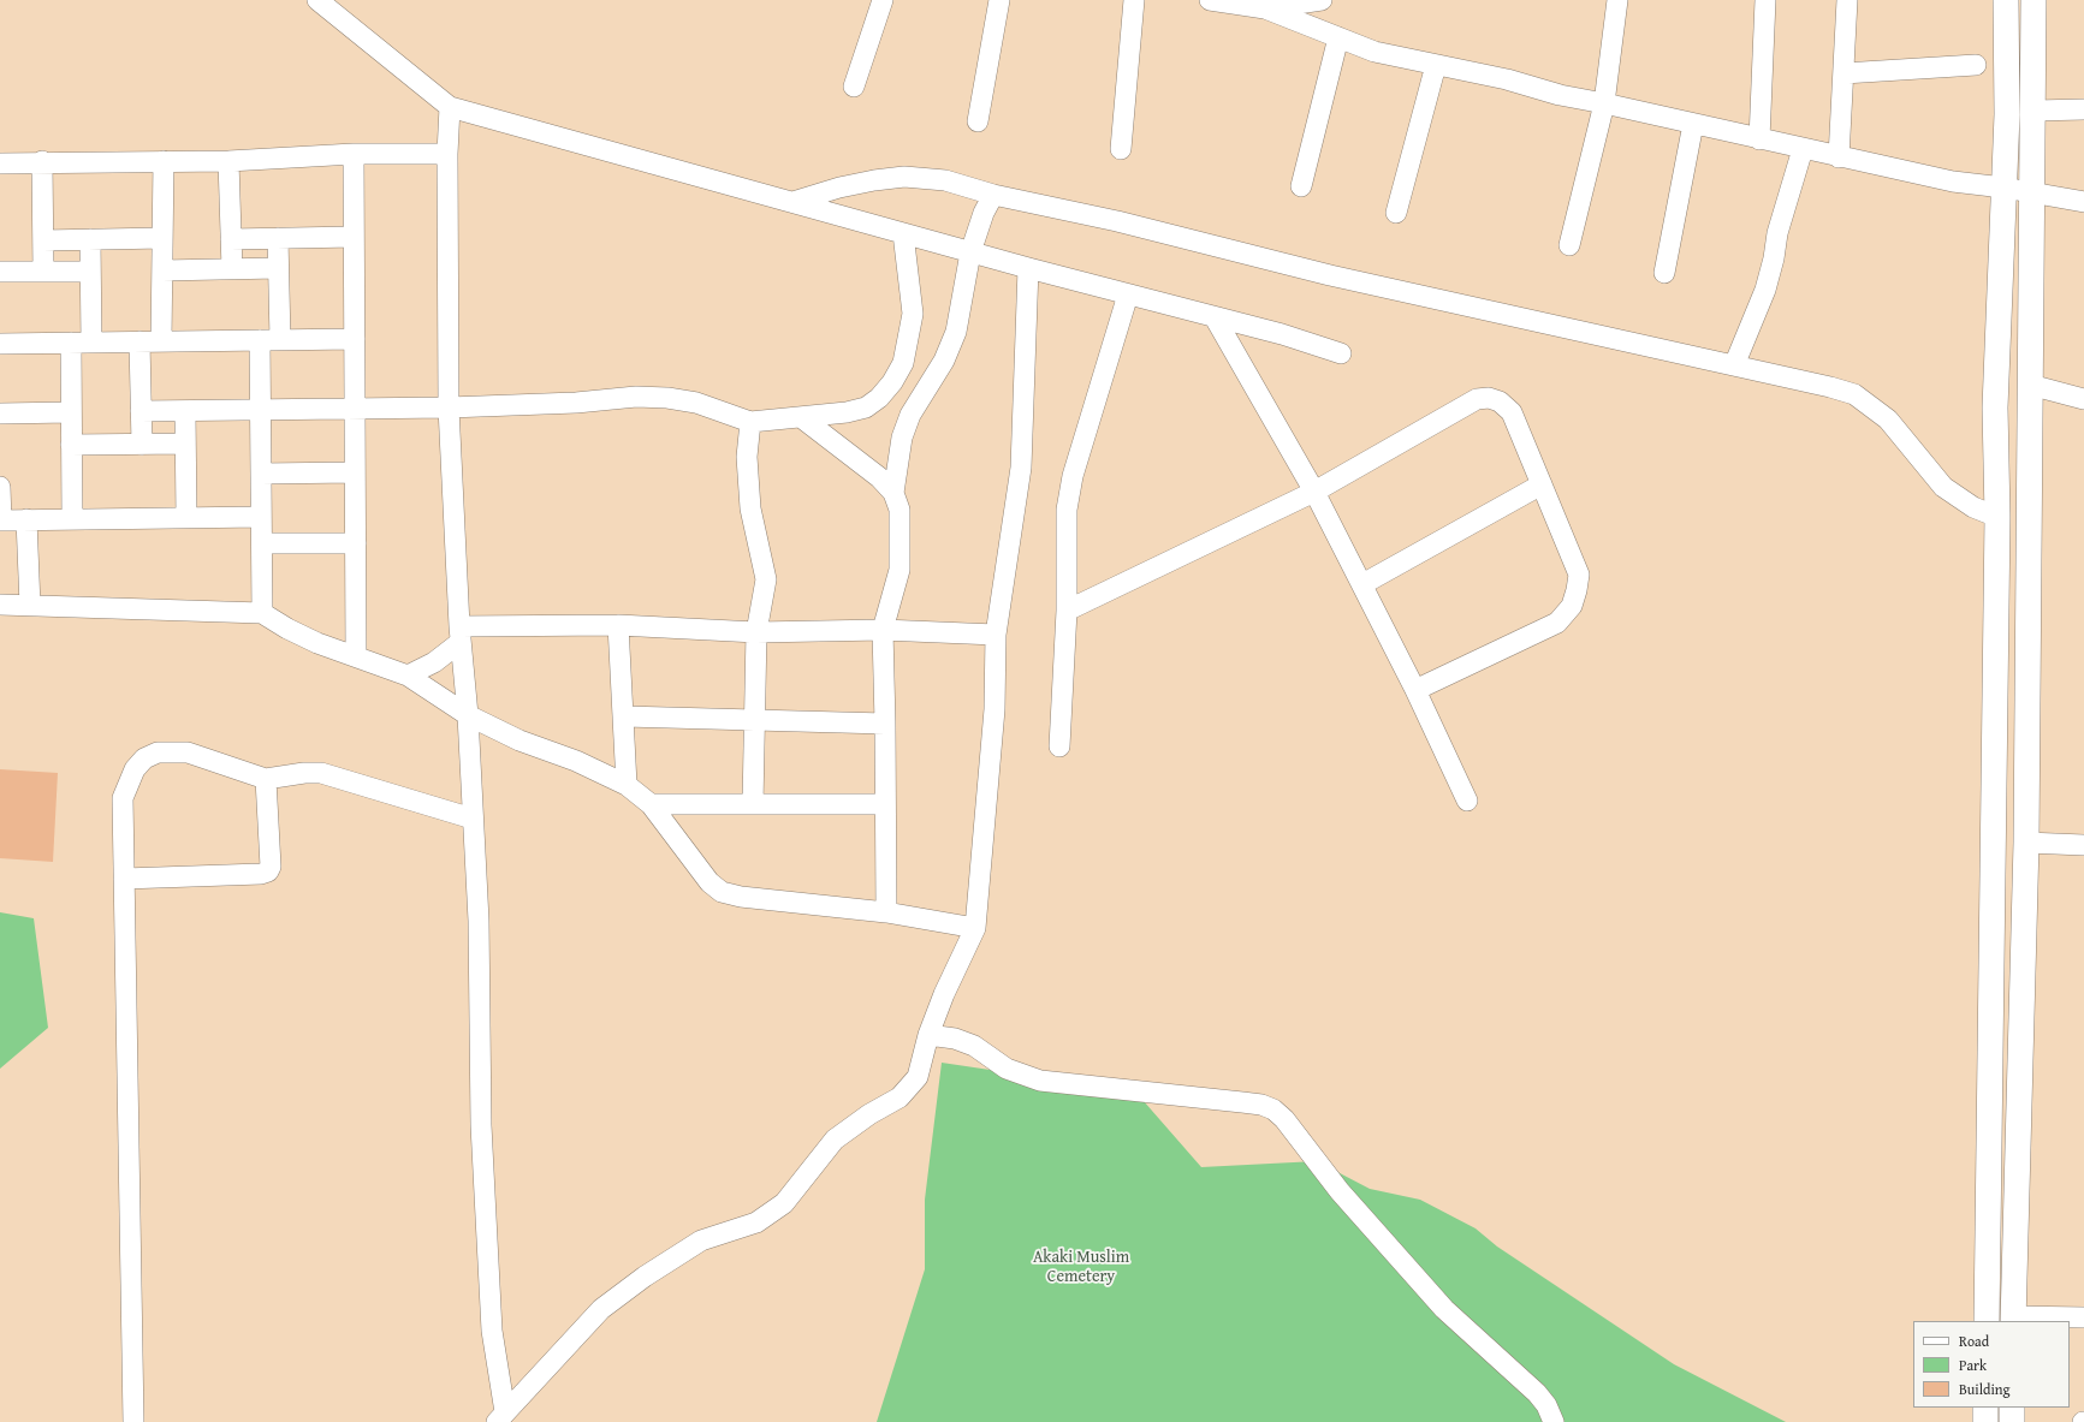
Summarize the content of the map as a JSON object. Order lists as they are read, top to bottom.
{
  "parks": ["Akaki Muslim Cemetery"],
  "legend": ["Road", "Park", "Building"]
}
